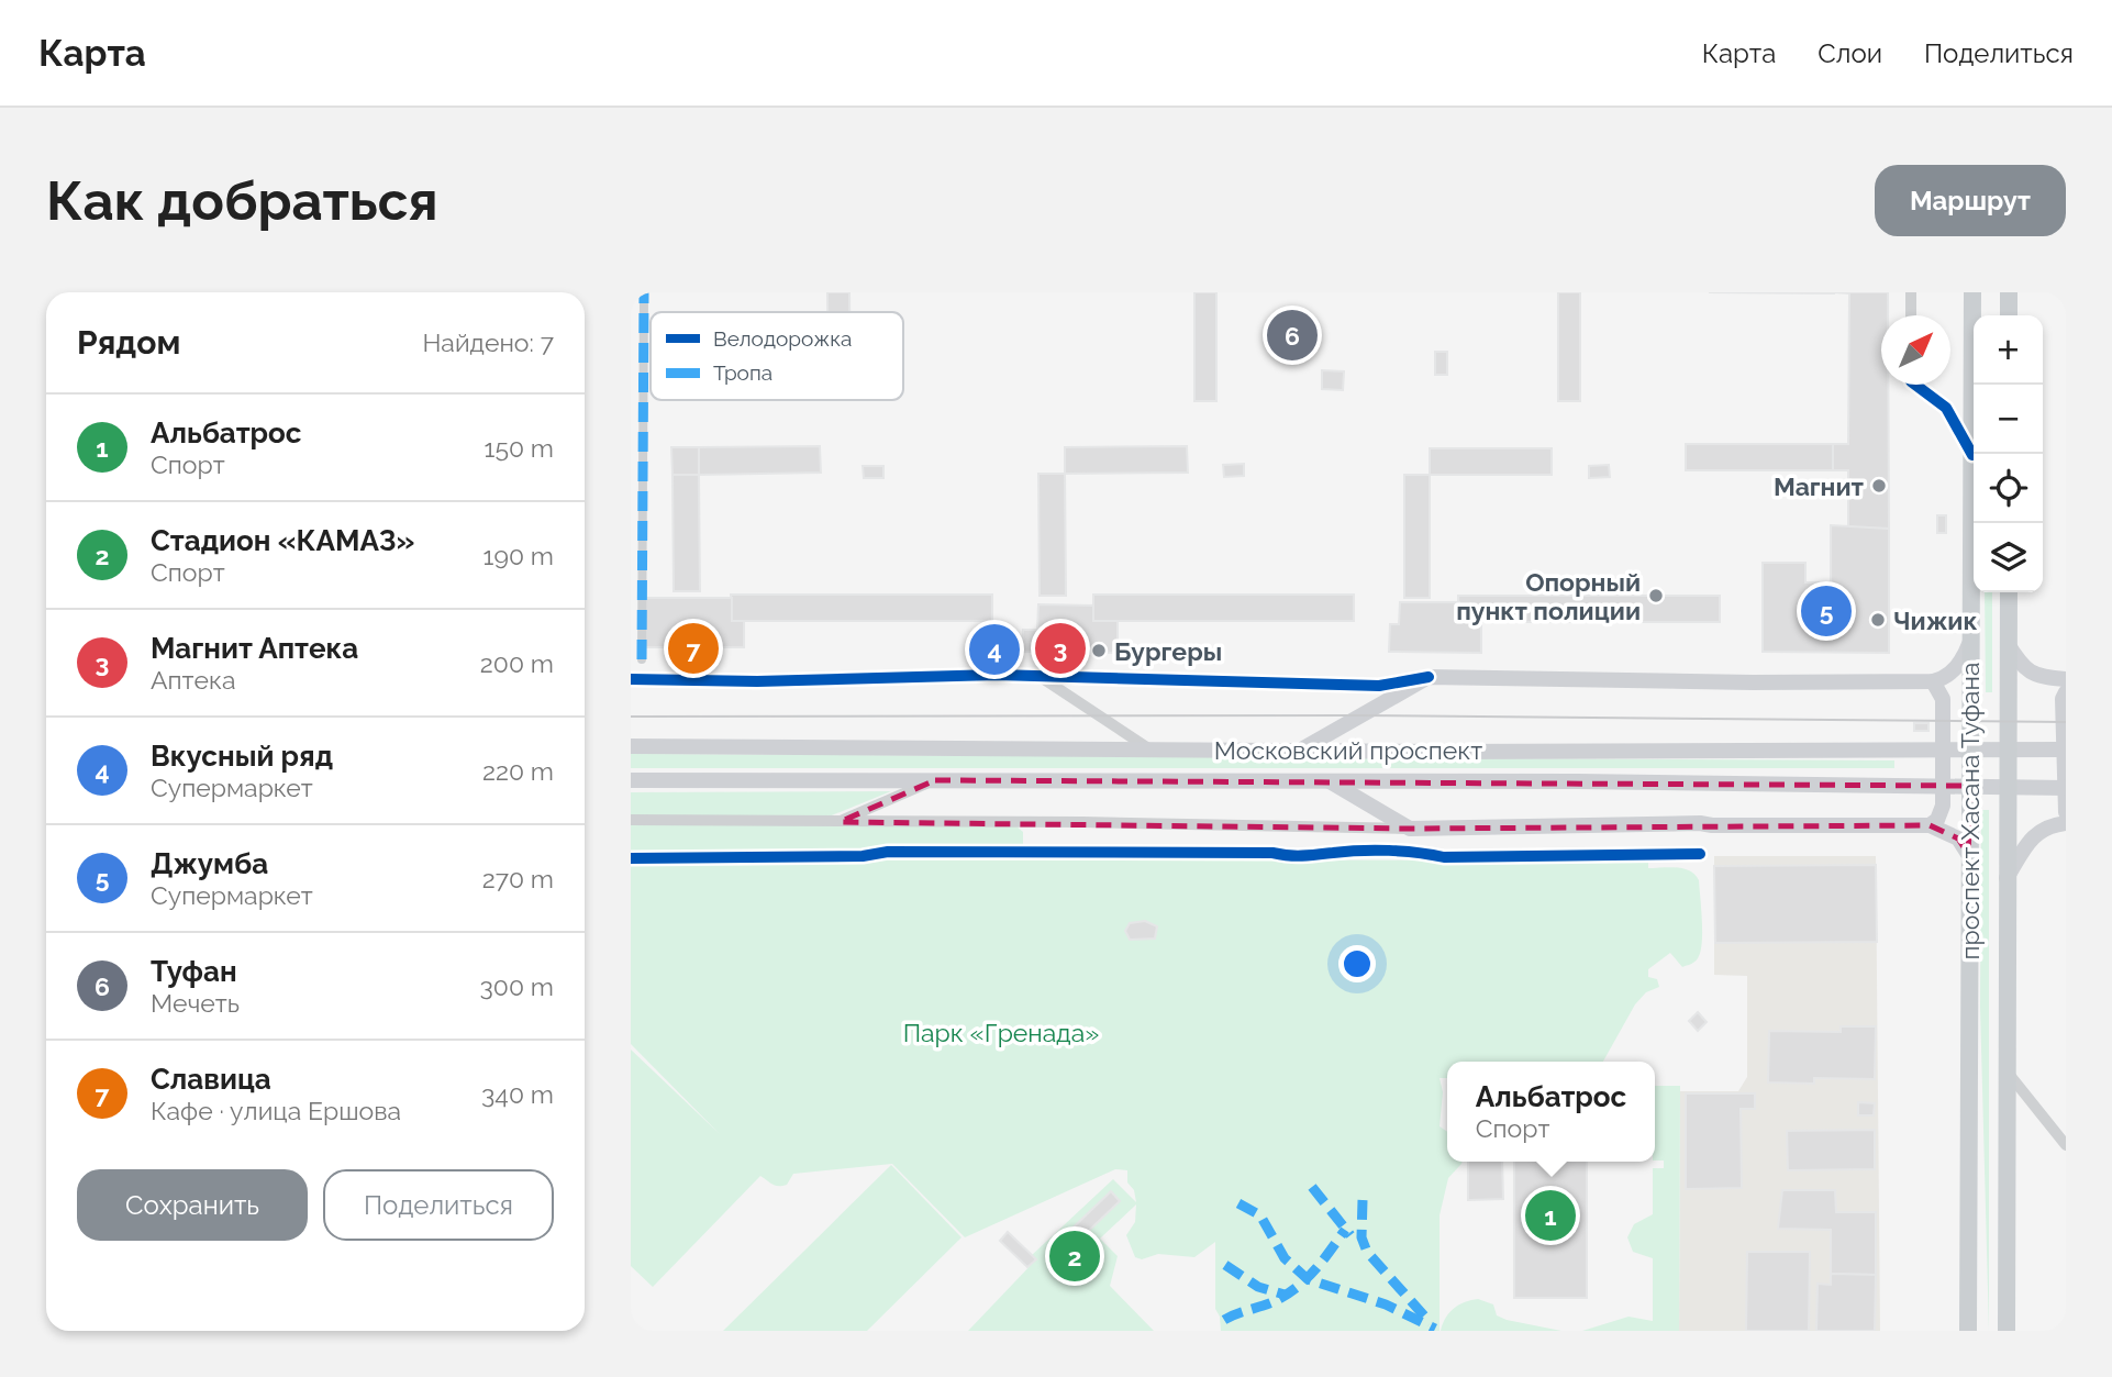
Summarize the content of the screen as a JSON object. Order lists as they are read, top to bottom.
{
  "streets": {
    "main road": ["Московский проспект", "проспект Хасана Туфана"]
  },
  "parks": ["Парк «Гренада»"],
  "places": [
    "Магнит",
    "Опорный пункт полиции",
    "Чижик",
    "Бургеры"
  ],
  "legend": ["Велодорожка", "Тропа"],
  "north": "top right",
  "page": {
    "header": "Карта",
    "nav": ["Карта", "Слои", "Поделиться"],
    "buttons": [
      "Маршрут",
      ["Сохранить", "Поделиться"]
    ],
    "title": "Как добраться",
    "heading": ["Рядом", "Найдено: 7"],
    "pins": [
      "6",
      "5",
      "3",
      "7",
      "4",
      "1",
      "2"
    ],
    "map_buttons": ["+", "−"],
    "list": [
      {
        "mark": "1",
        "name": "Альбатрос",
        "note": "Спорт",
        "value": "150 m"
      },
      {
        "mark": "2",
        "name": "Стадион «КАМАЗ»",
        "note": "Спорт",
        "value": "190 m"
      },
      {
        "mark": "3",
        "name": "Магнит Аптека",
        "note": "Аптека",
        "value": "200 m"
      },
      {
        "mark": "4",
        "name": "Вкусный ряд",
        "note": "Супермаркет",
        "value": "220 m"
      },
      {
        "mark": "5",
        "name": "Джумба",
        "note": "Супермаркет",
        "value": "270 m"
      },
      {
        "mark": "6",
        "name": "Туфан",
        "note": "Мечеть",
        "value": "300 m"
      },
      {
        "mark": "7",
        "name": "Славица",
        "note": "Кафе · улица Ершова",
        "value": "340 m"
      }
    ],
    "popup": ["Альбатрос", "Спорт"]
  }
}
